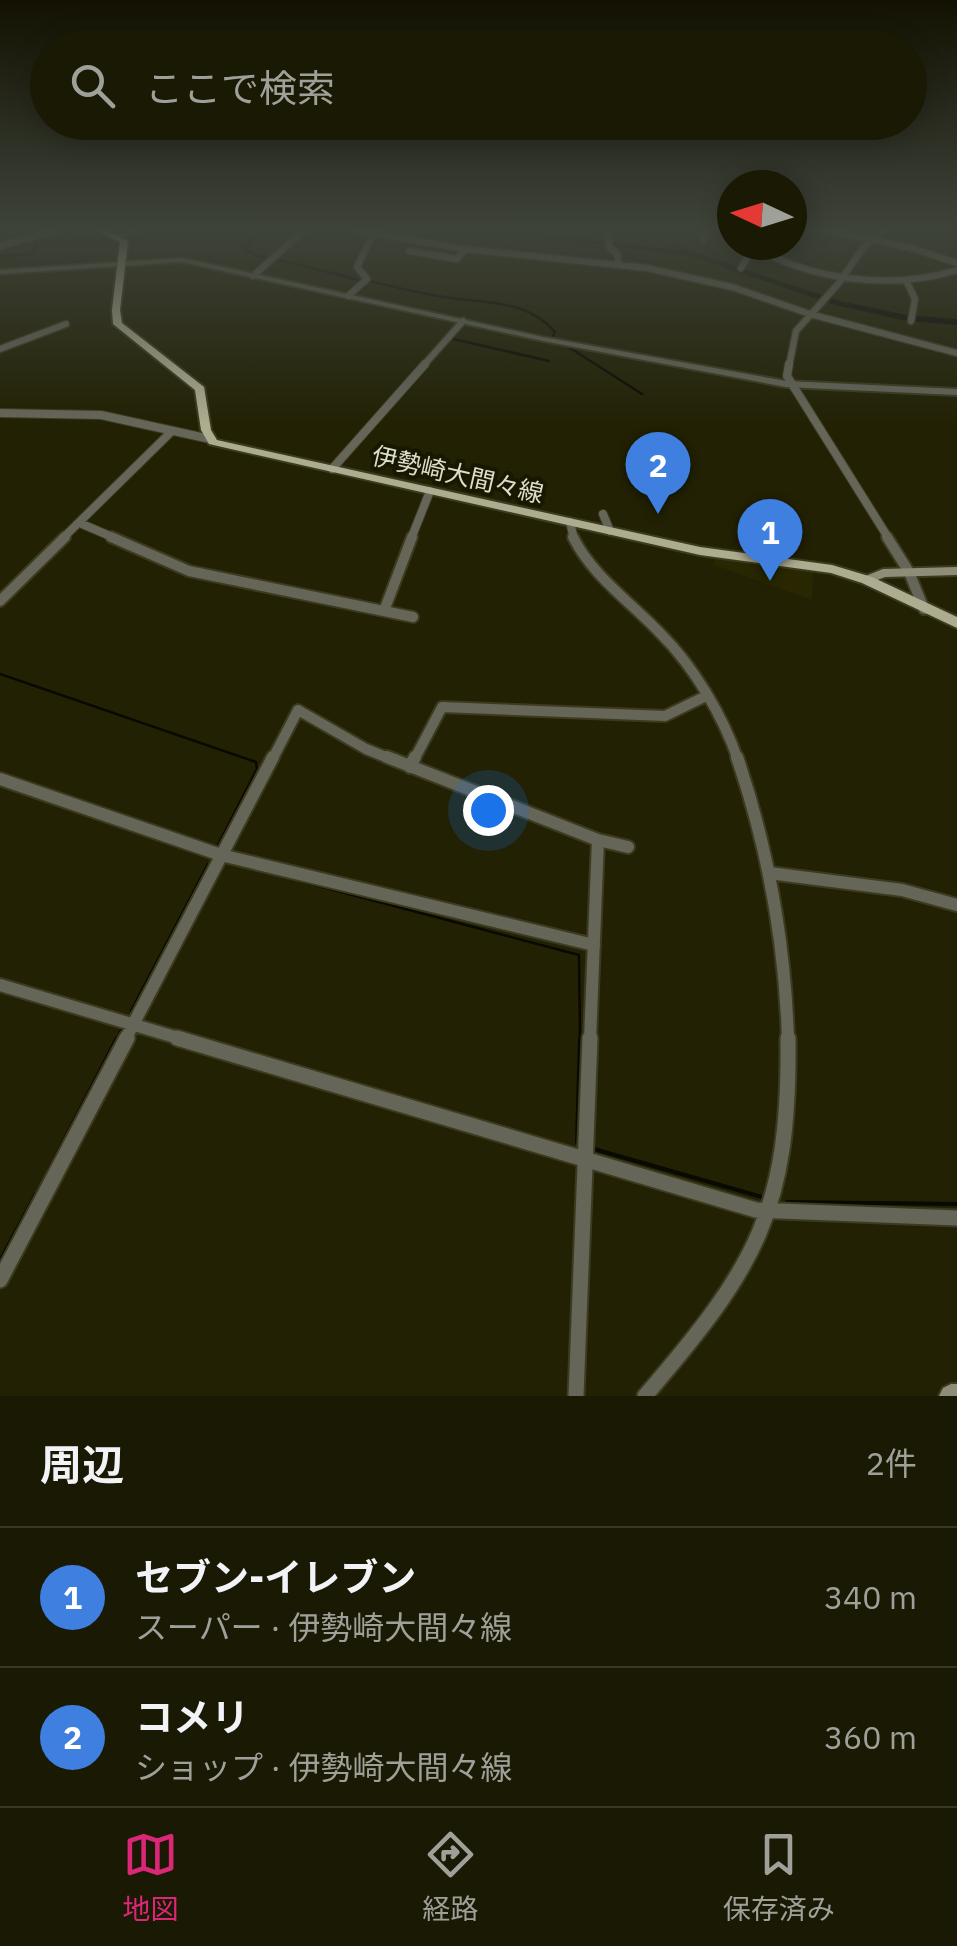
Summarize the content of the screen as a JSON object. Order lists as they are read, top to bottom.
{
  "streets": {
    "main road": ["伊勢崎大間々線"]
  },
  "north": "left",
  "page": {
    "search": "ここで検索",
    "pins": ["2", "1"],
    "heading": ["周辺", "2件"],
    "list": [
      {
        "mark": "1",
        "name": "セブン-イレブン",
        "note": "スーパー · 伊勢崎大間々線",
        "value": "340 m"
      },
      {
        "mark": "2",
        "name": "コメリ",
        "note": "ショップ · 伊勢崎大間々線",
        "value": "360 m"
      }
    ],
    "nav": ["地図", "経路", "保存済み"]
  }
}
